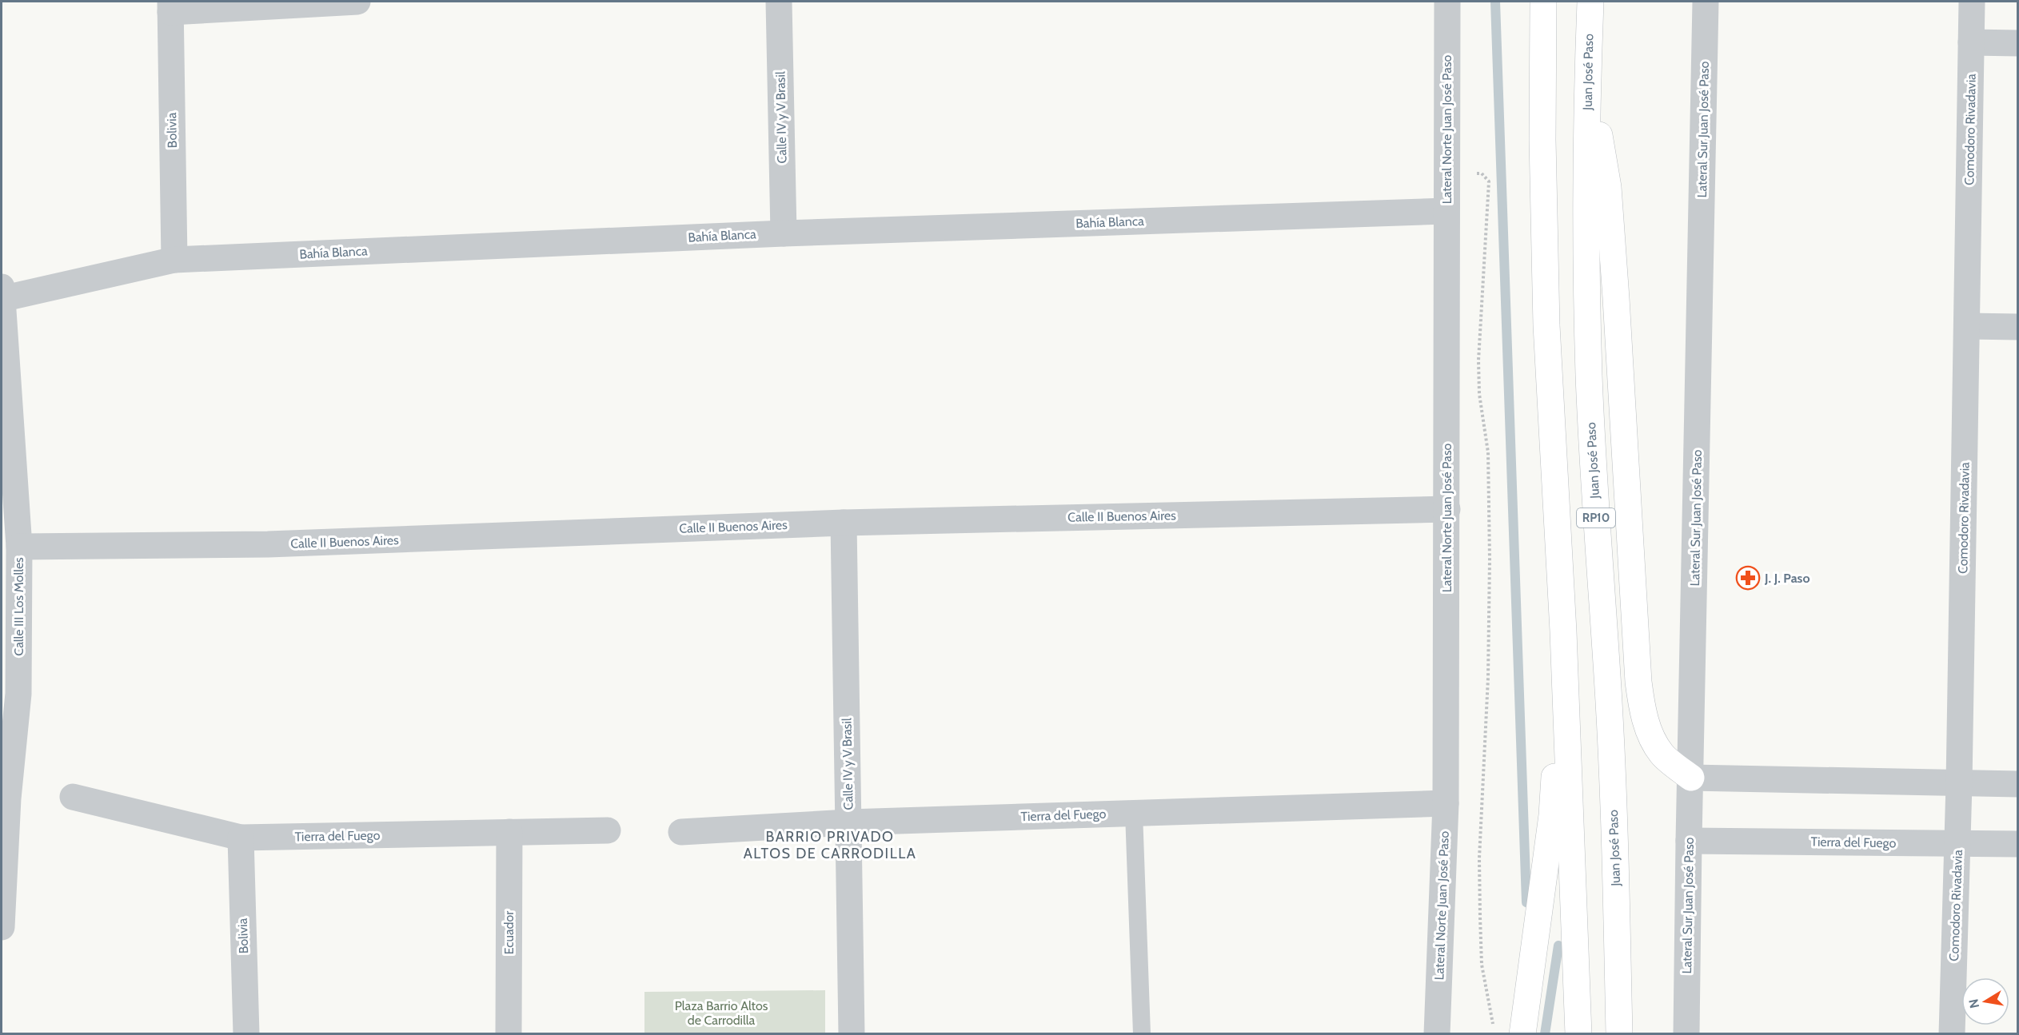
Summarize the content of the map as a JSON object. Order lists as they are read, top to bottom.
{
  "streets": {
    "highway": ["Juan José Paso", "RP10"],
    "street": [
      "Calle IV y V Brasil",
      "Lateral Norte Juan José Paso",
      "Lateral Sur Juan José Paso",
      "Comodoro Rivadavia",
      "Bolivia",
      "Bahía Blanca",
      "Calle II Buenos Aires",
      "Calle III Los Molles",
      "Tierra del Fuego",
      "Ecuador"
    ]
  },
  "crossings": [
    ["Calle IV y V Brasil", "Bahía Blanca"],
    ["Calle IV y V Brasil", "Calle II Buenos Aires"],
    ["Calle IV y V Brasil", "Tierra del Fuego"],
    ["Lateral Norte Juan José Paso", "Bahía Blanca"],
    ["Lateral Norte Juan José Paso", "Calle II Buenos Aires"],
    ["Lateral Norte Juan José Paso", "Tierra del Fuego"],
    ["Lateral Sur Juan José Paso", "Tierra del Fuego"],
    ["Comodoro Rivadavia", "Tierra del Fuego"],
    ["Bolivia", "Bahía Blanca"],
    ["Bolivia", "Tierra del Fuego"],
    ["Bahía Blanca", "Calle III Los Molles"],
    ["Calle II Buenos Aires", "Calle III Los Molles"],
    ["Tierra del Fuego", "Ecuador"]
  ],
  "districts": ["BARRIO PRIVADO ALTOS DE CARRODILLA"],
  "parks": ["Plaza Barrio Altos de Carrodilla"],
  "places": {
    "pharmacy": ["J. J. Paso"]
  },
  "north": "left"
}
